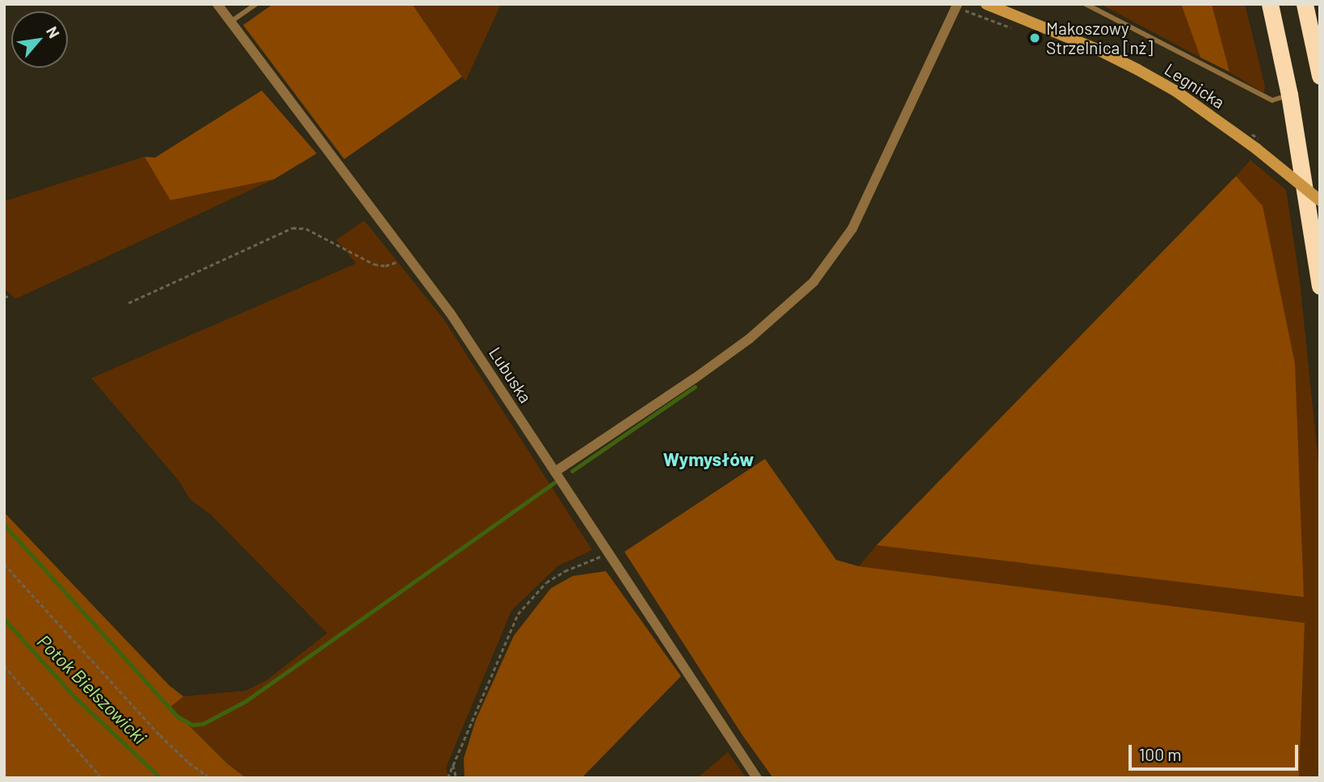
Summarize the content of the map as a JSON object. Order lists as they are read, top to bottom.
{
  "streets": {
    "main road": ["Legnicka"],
    "street": ["Lubuska"]
  },
  "districts": ["Wymysłów"],
  "water": ["Potok Bielszowicki"],
  "places": ["Makoszowy Strzelnica [nż]"],
  "scale_bar": "100 m",
  "north": "top right"
}
